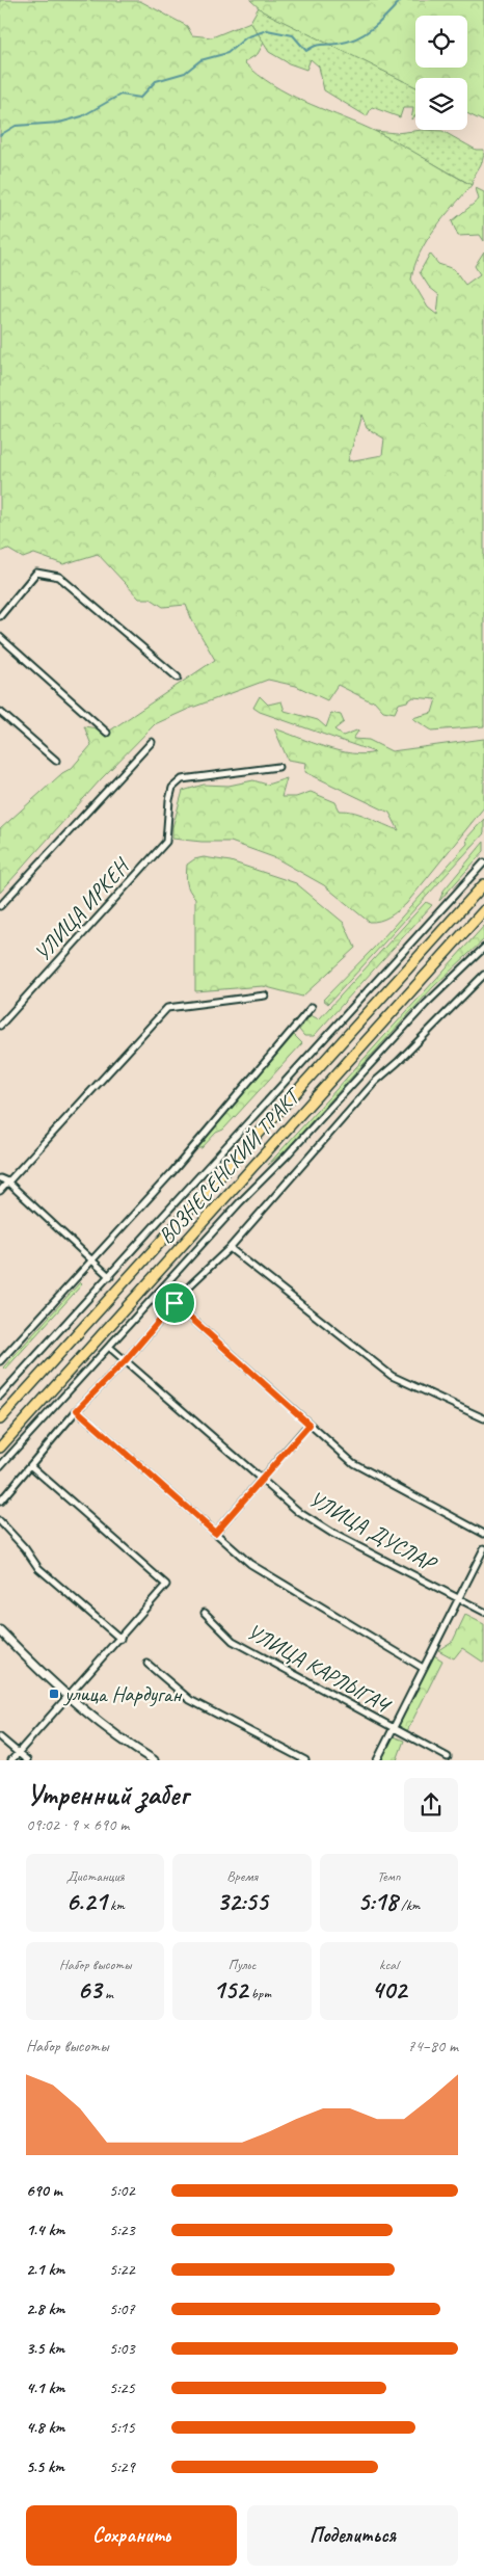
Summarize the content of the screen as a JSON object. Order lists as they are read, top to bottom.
{
  "streets": {
    "main road": ["ВОЗНЕСЕНСКИЙ ТРАКТ"],
    "street": ["УЛИЦА ИРКЕН", "УЛИЦА ДУСЛАР", "УЛИЦА КАРЛЫГАЧ"]
  },
  "places": {
    "transit": ["улица Нардуган"]
  },
  "page": {
    "heading": ["Утренний забег", "09:02 · 9 × 690 m"],
    "stats": [
      ["Дистанция", "6.21 km"],
      ["Время", "32:55"],
      ["Темп", "5:18 /km"],
      ["Набор высоты", "63 m"],
      ["Пульс", "152 bpm"],
      ["kcal", "402"]
    ],
    "chart": ["Набор высоты", "74–80 m"],
    "list": [
      {
        "name": "690 m",
        "note": "5:02"
      },
      {
        "name": "1.4 km",
        "note": "5:23"
      },
      {
        "name": "2.1 km",
        "note": "5:22"
      },
      {
        "name": "2.8 km",
        "note": "5:07"
      },
      {
        "name": "3.5 km",
        "note": "5:03"
      },
      {
        "name": "4.1 km",
        "note": "5:25"
      },
      {
        "name": "4.8 km",
        "note": "5:15"
      },
      {
        "name": "5.5 km",
        "note": "5:29"
      }
    ],
    "buttons": ["Сохранить", "Поделиться"]
  }
}
